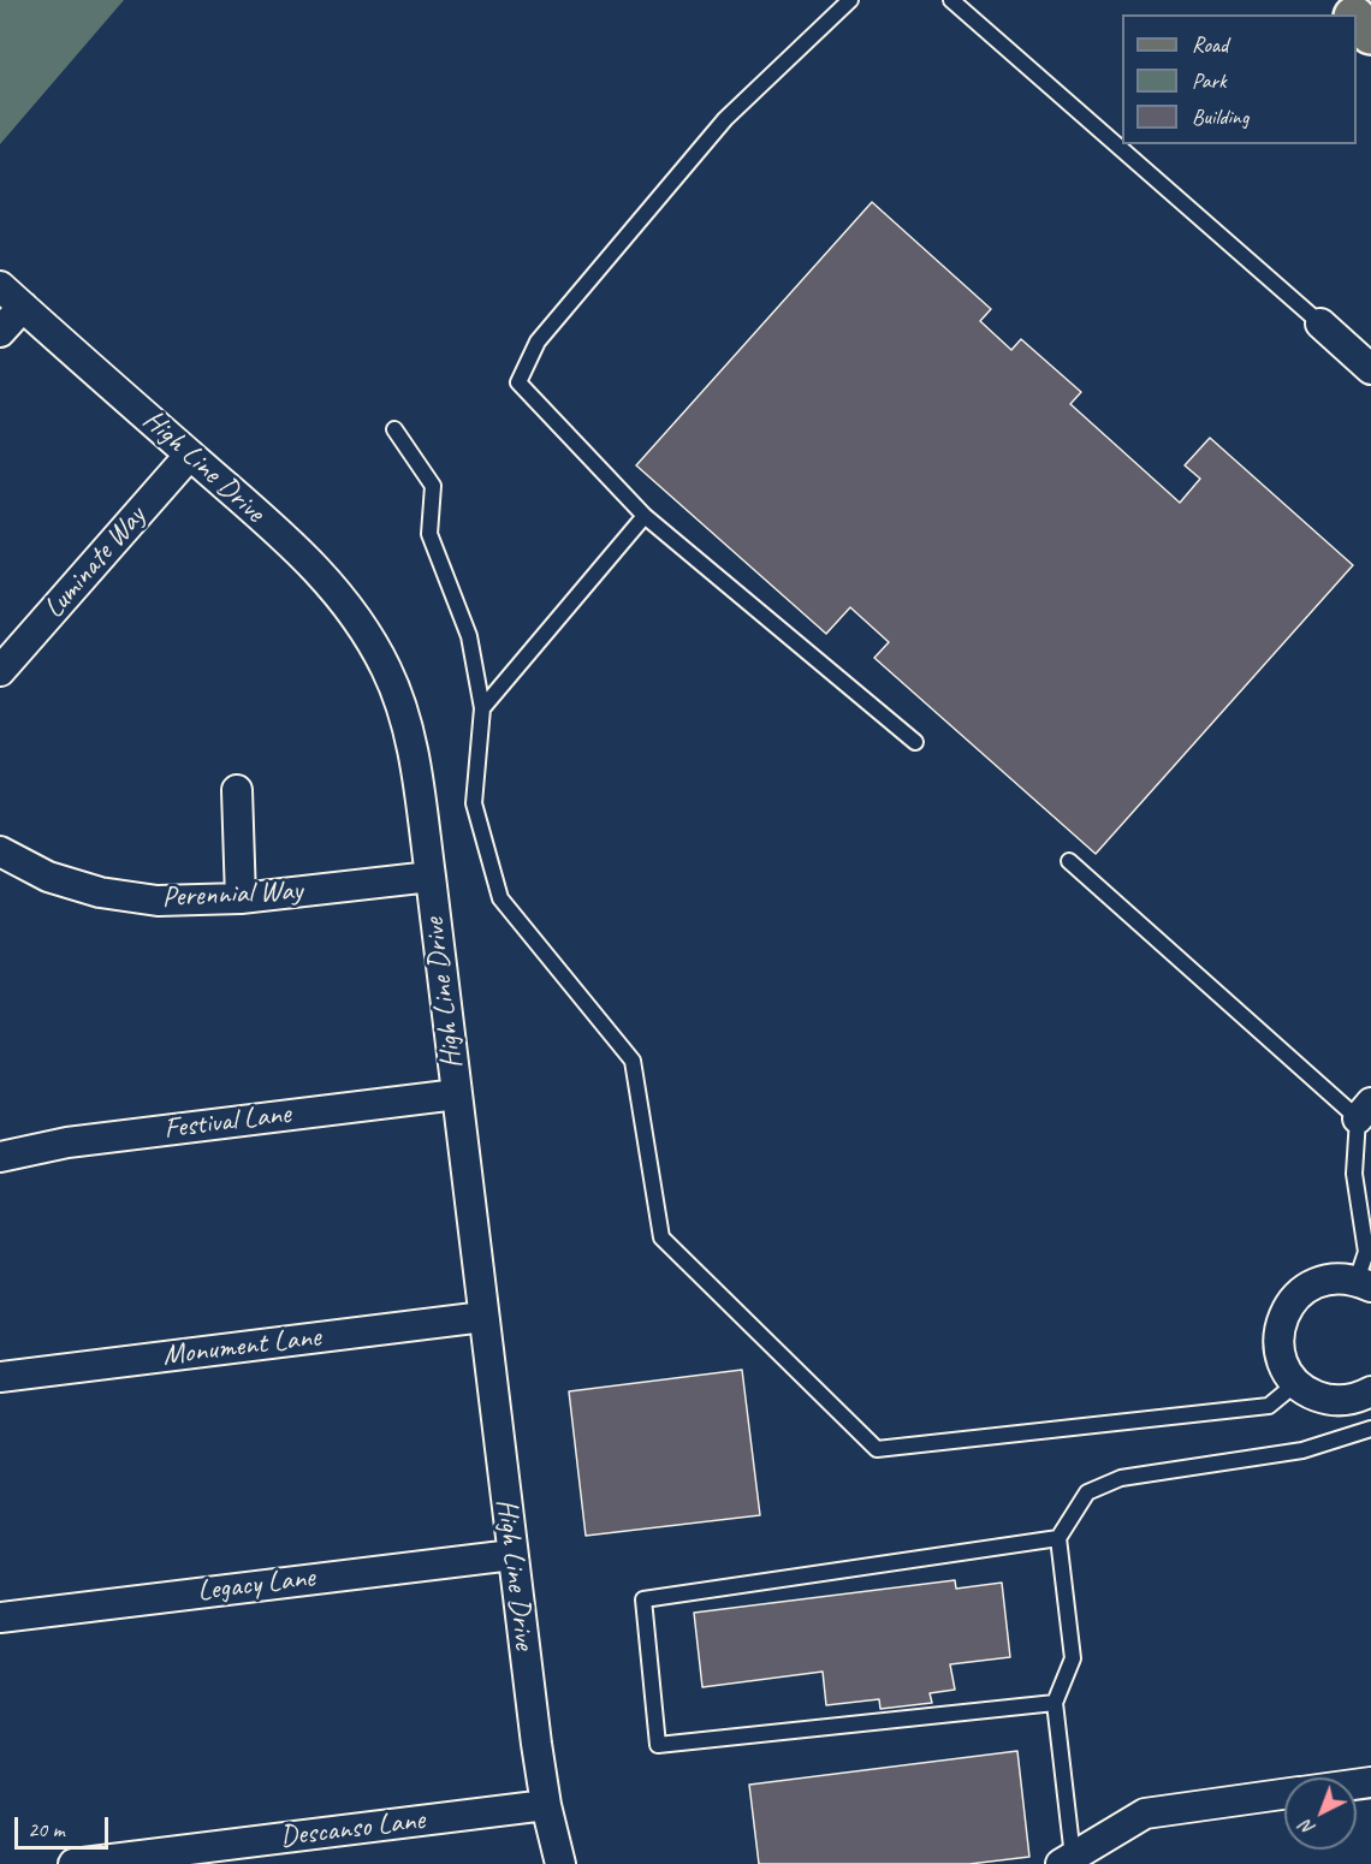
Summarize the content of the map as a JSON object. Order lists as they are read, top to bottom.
{
  "streets": {
    "street": [
      "High Line Drive",
      "Luminate Way",
      "Perennial Way",
      "Festival Lane",
      "Monument Lane",
      "Legacy Lane",
      "Descanso Lane"
    ]
  },
  "crossings": [
    ["High Line Drive", "Luminate Way"],
    ["High Line Drive", "Perennial Way"],
    ["High Line Drive", "Festival Lane"],
    ["High Line Drive", "Monument Lane"],
    ["High Line Drive", "Legacy Lane"],
    ["High Line Drive", "Descanso Lane"]
  ],
  "legend": ["Road", "Park", "Building"],
  "scale_bar": "20 m",
  "north": "bottom left"
}
